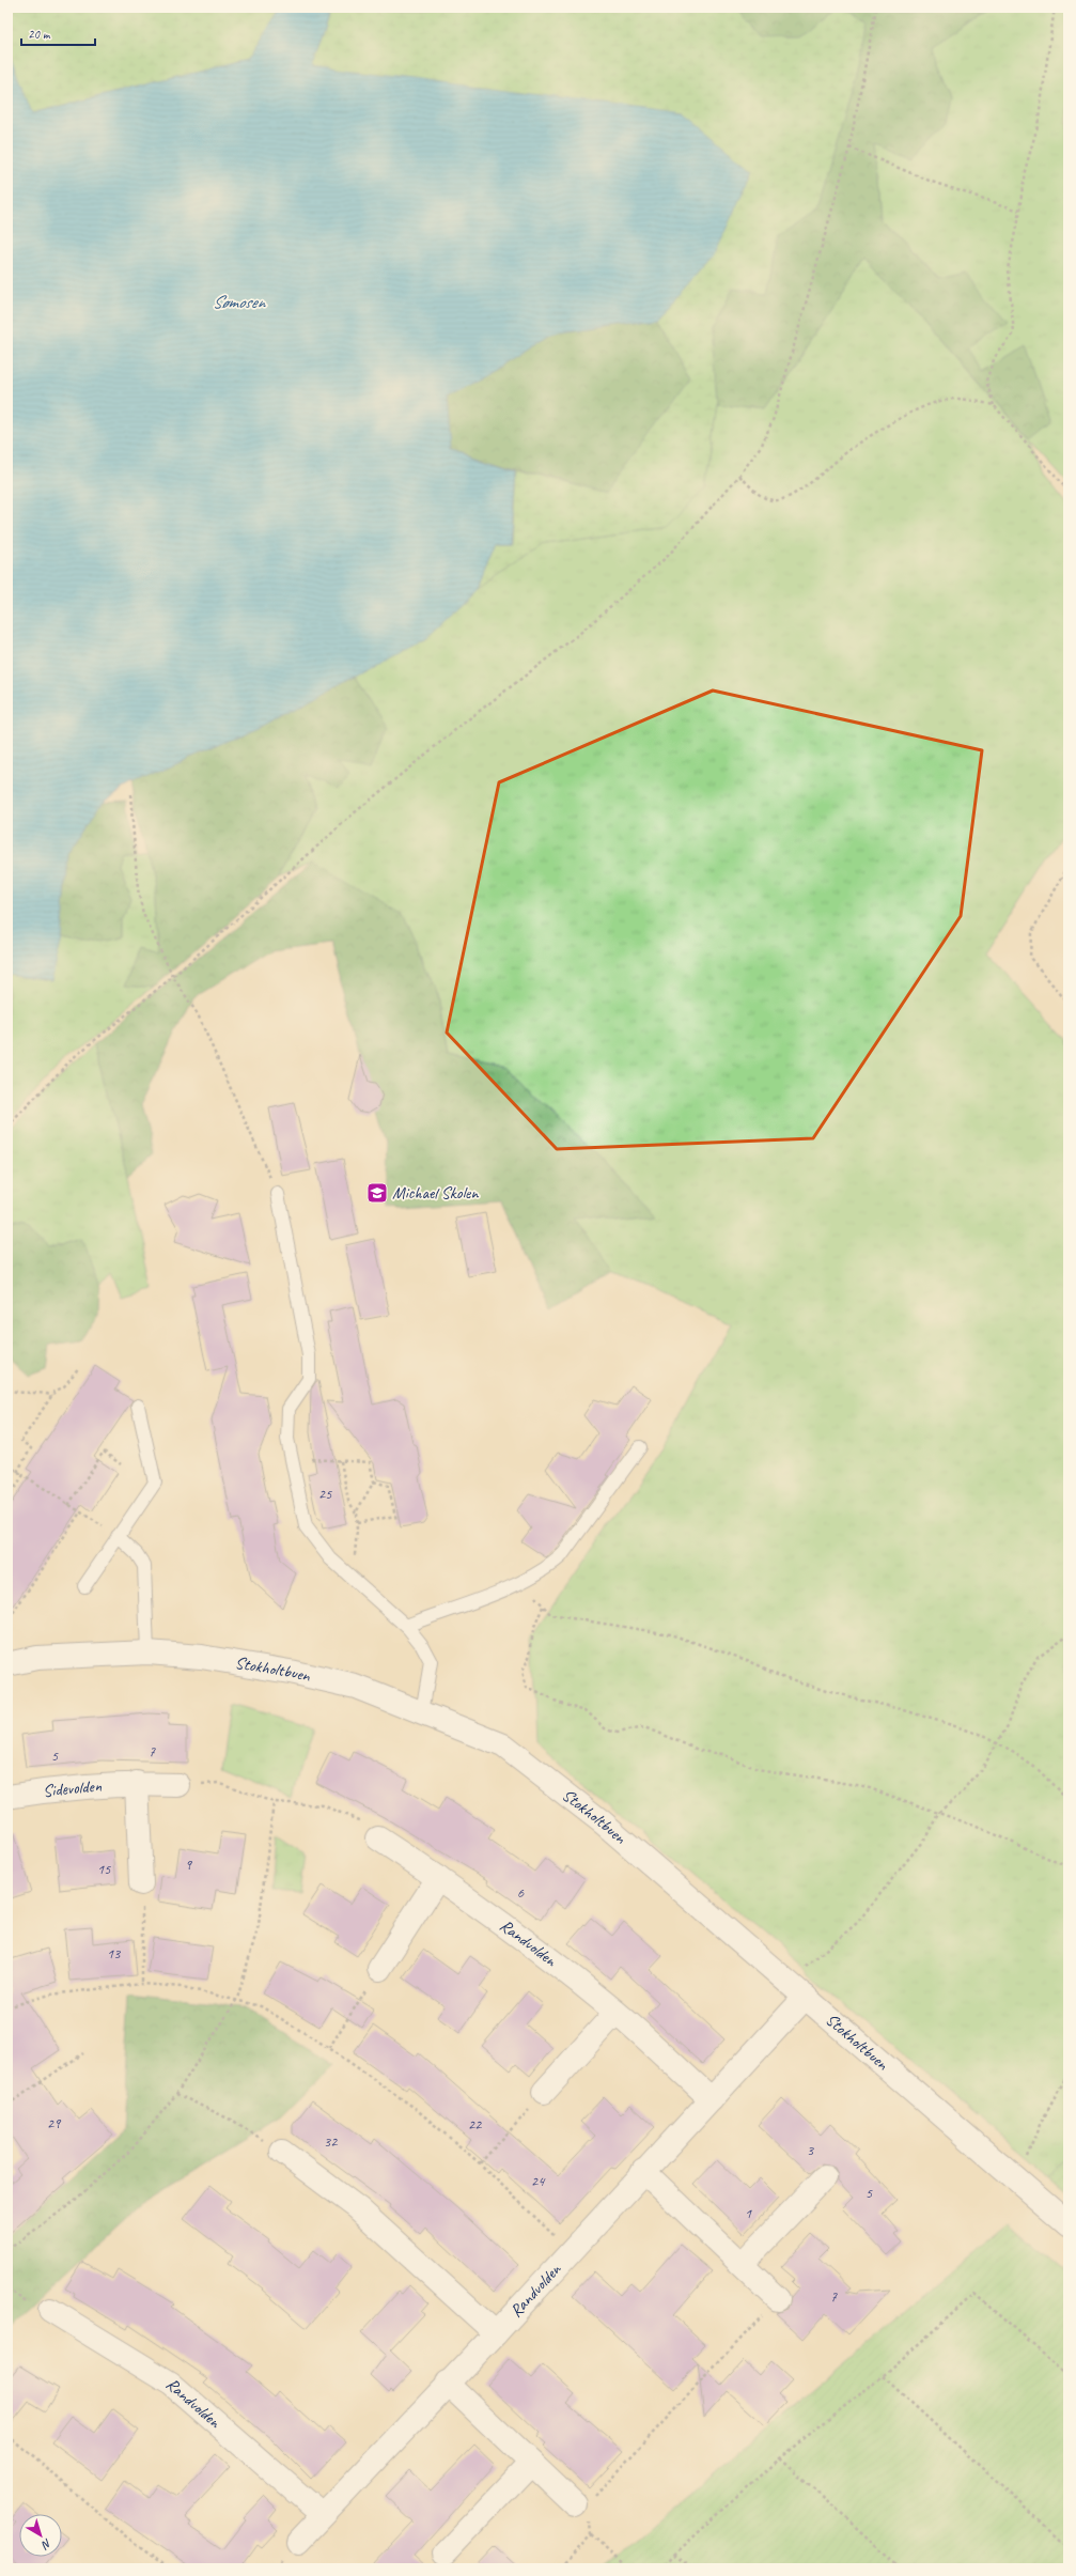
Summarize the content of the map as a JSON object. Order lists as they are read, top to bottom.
{
  "streets": {
    "street": ["Stokholtbuen", "Sidevolden", "Randvolden"]
  },
  "crossings": [
    ["Stokholtbuen", "Randvolden"]
  ],
  "water": ["Sømosen"],
  "places": {
    "school or university": ["Michael Skolen"]
  },
  "house_numbers": [
    "25",
    "7",
    "5",
    "9",
    "15",
    "6",
    "13",
    "29",
    "22",
    "32",
    "3",
    "24",
    "5",
    "1",
    "7"
  ],
  "scale_bar": "20 m",
  "north": "bottom right"
}
